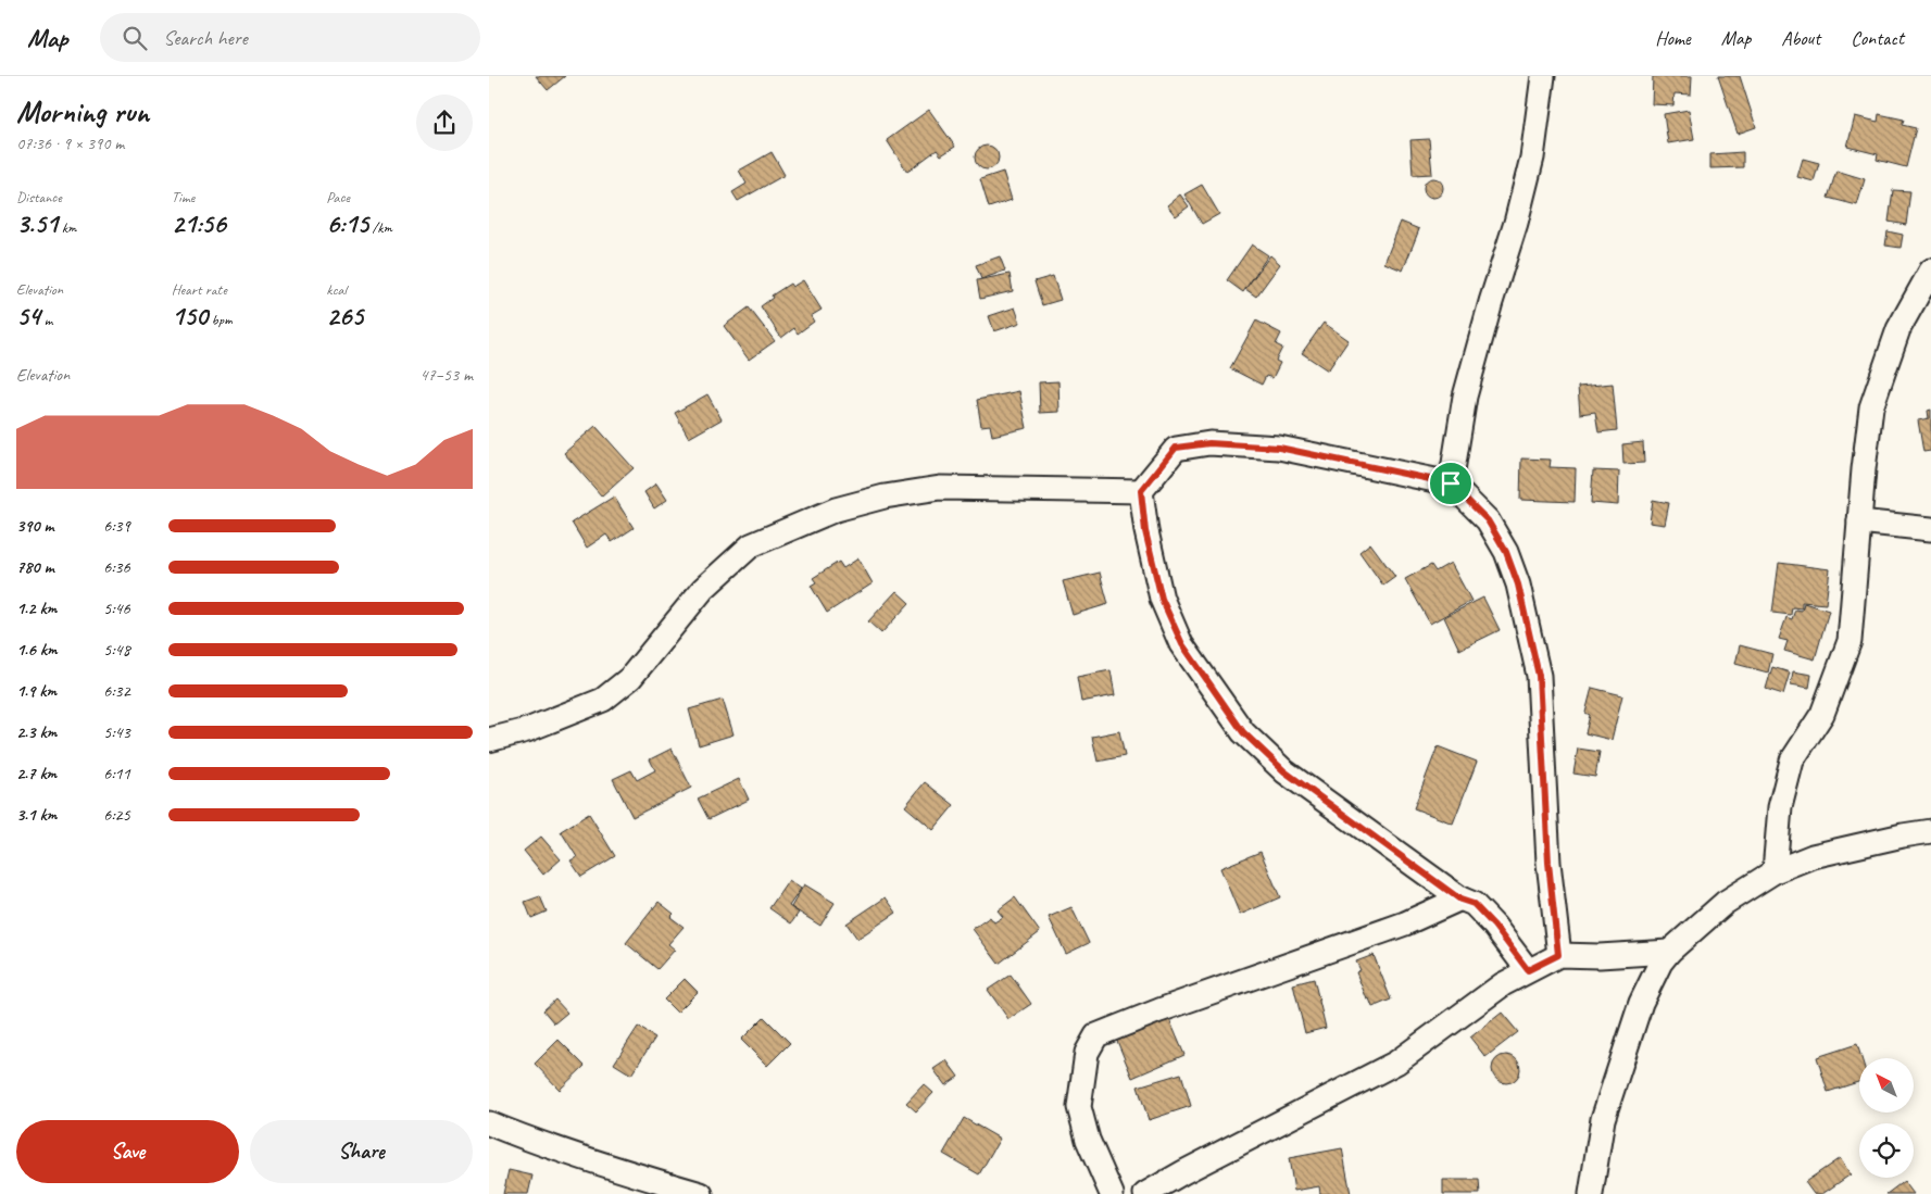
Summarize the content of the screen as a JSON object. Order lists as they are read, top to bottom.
{
  "north": "top left",
  "page": {
    "header": "Map",
    "search": "Search here",
    "nav": [
      "Home",
      "Map",
      "About",
      "Contact"
    ],
    "heading": ["Morning run", "07:36 · 9 × 390 m"],
    "stats": [
      ["Distance", "3.51 km"],
      ["Time", "21:56"],
      ["Pace", "6:15 /km"],
      ["Elevation", "54 m"],
      ["Heart rate", "150 bpm"],
      ["kcal", "265"]
    ],
    "chart": ["Elevation", "47–53 m"],
    "list": [
      {
        "name": "390 m",
        "note": "6:39"
      },
      {
        "name": "780 m",
        "note": "6:36"
      },
      {
        "name": "1.2 km",
        "note": "5:46"
      },
      {
        "name": "1.6 km",
        "note": "5:48"
      },
      {
        "name": "1.9 km",
        "note": "6:32"
      },
      {
        "name": "2.3 km",
        "note": "5:43"
      },
      {
        "name": "2.7 km",
        "note": "6:11"
      },
      {
        "name": "3.1 km",
        "note": "6:25"
      }
    ],
    "buttons": ["Save", "Share"]
  }
}
